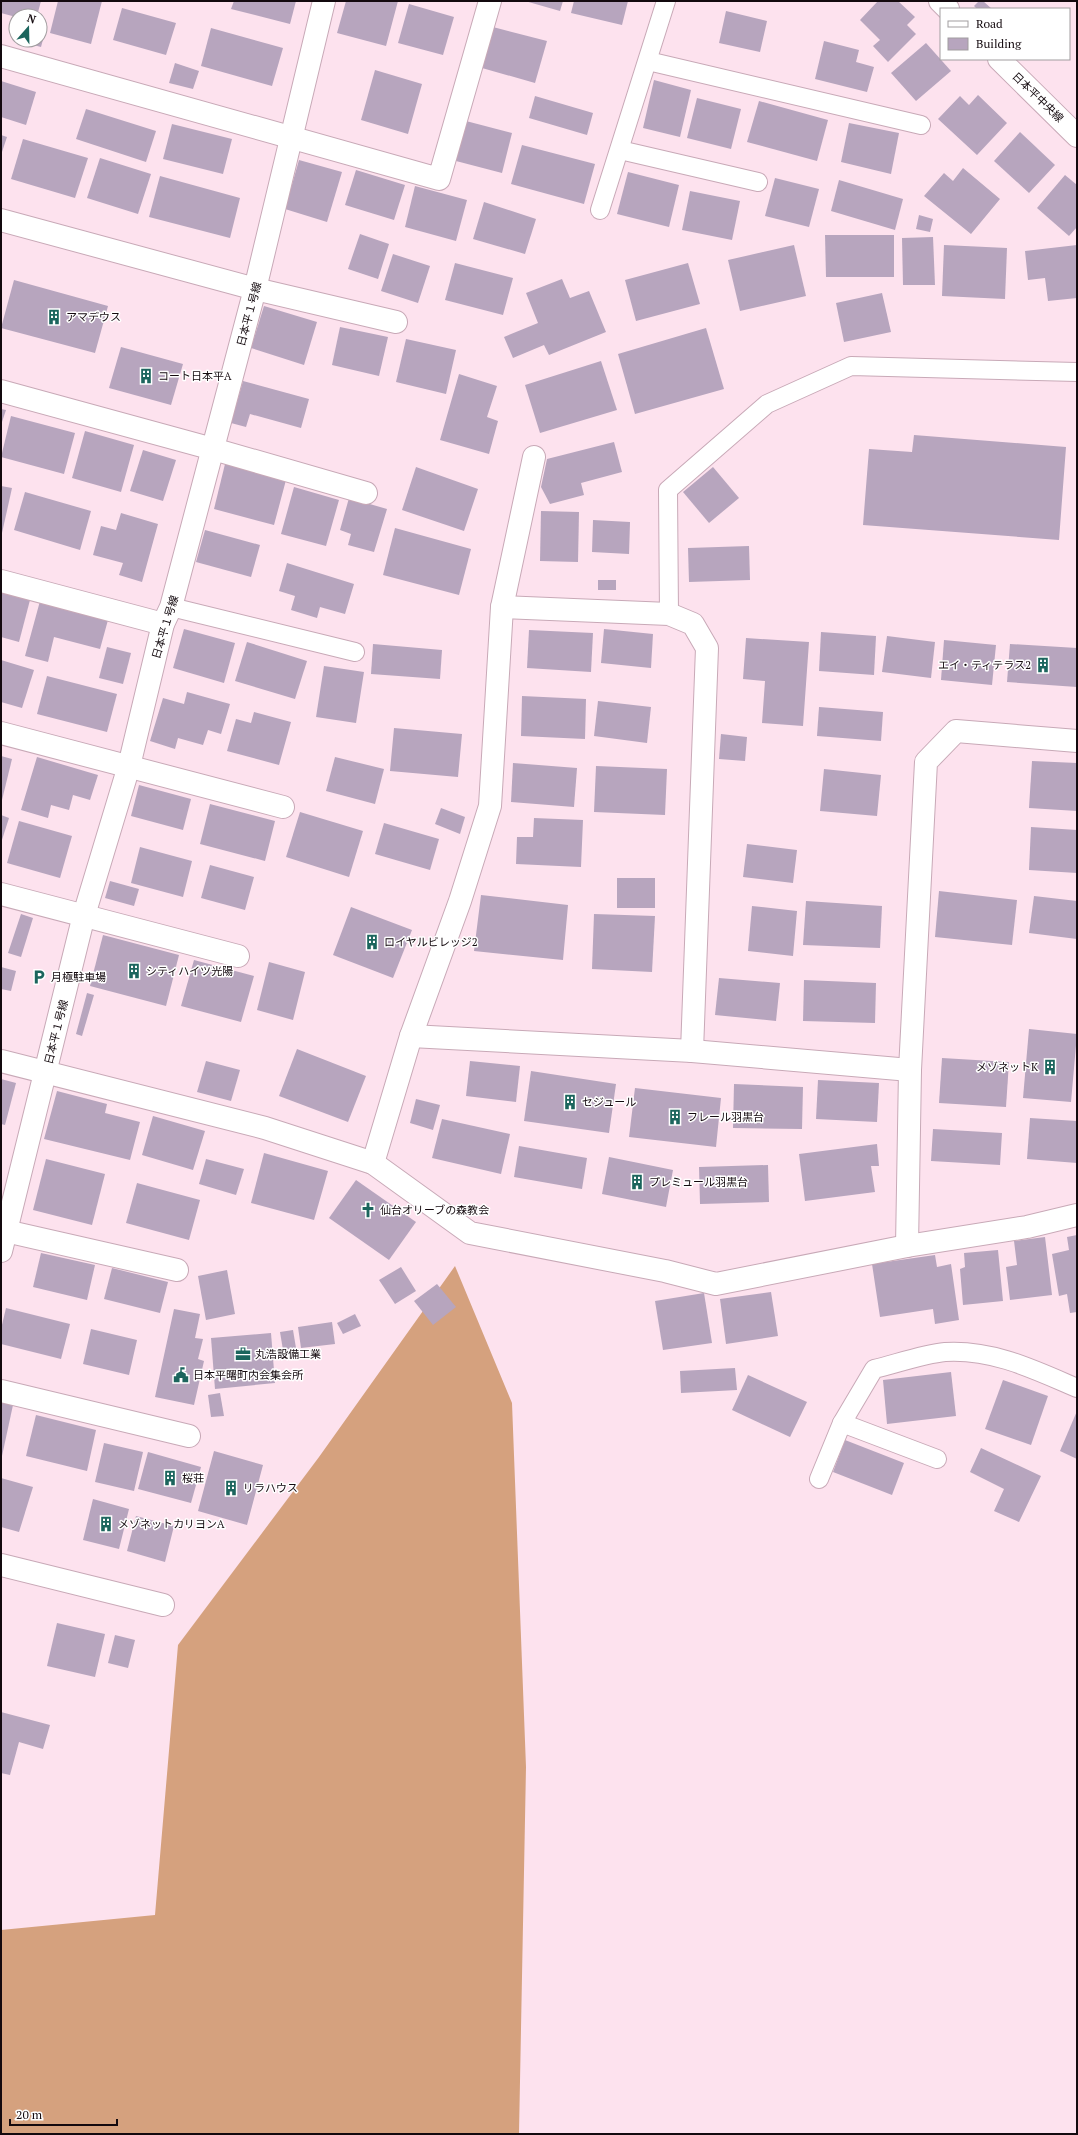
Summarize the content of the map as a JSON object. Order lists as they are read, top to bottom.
{
  "streets": {
    "street": ["日本平中央線", "日本平１号線"]
  },
  "places": {
    "building": [
      "アマデウス",
      "コート日本平A",
      "エイ・ティテラス2",
      "ロイヤルビレッジ2",
      "シティハイツ光陽",
      "メゾネットK",
      "セジュール",
      "フレール羽黒台",
      "プレミュール羽黒台",
      "桜荘",
      "リラハウス",
      "メゾネットカリヨンA"
    ],
    "parking": ["月極駐車場"],
    "church": ["仙台オリーブの森教会"],
    "office": ["丸浩設備工業"],
    "public building": ["日本平曙町内会集会所"]
  },
  "legend": ["Road", "Building"],
  "scale_bar": "20 m",
  "north": "top"
}
